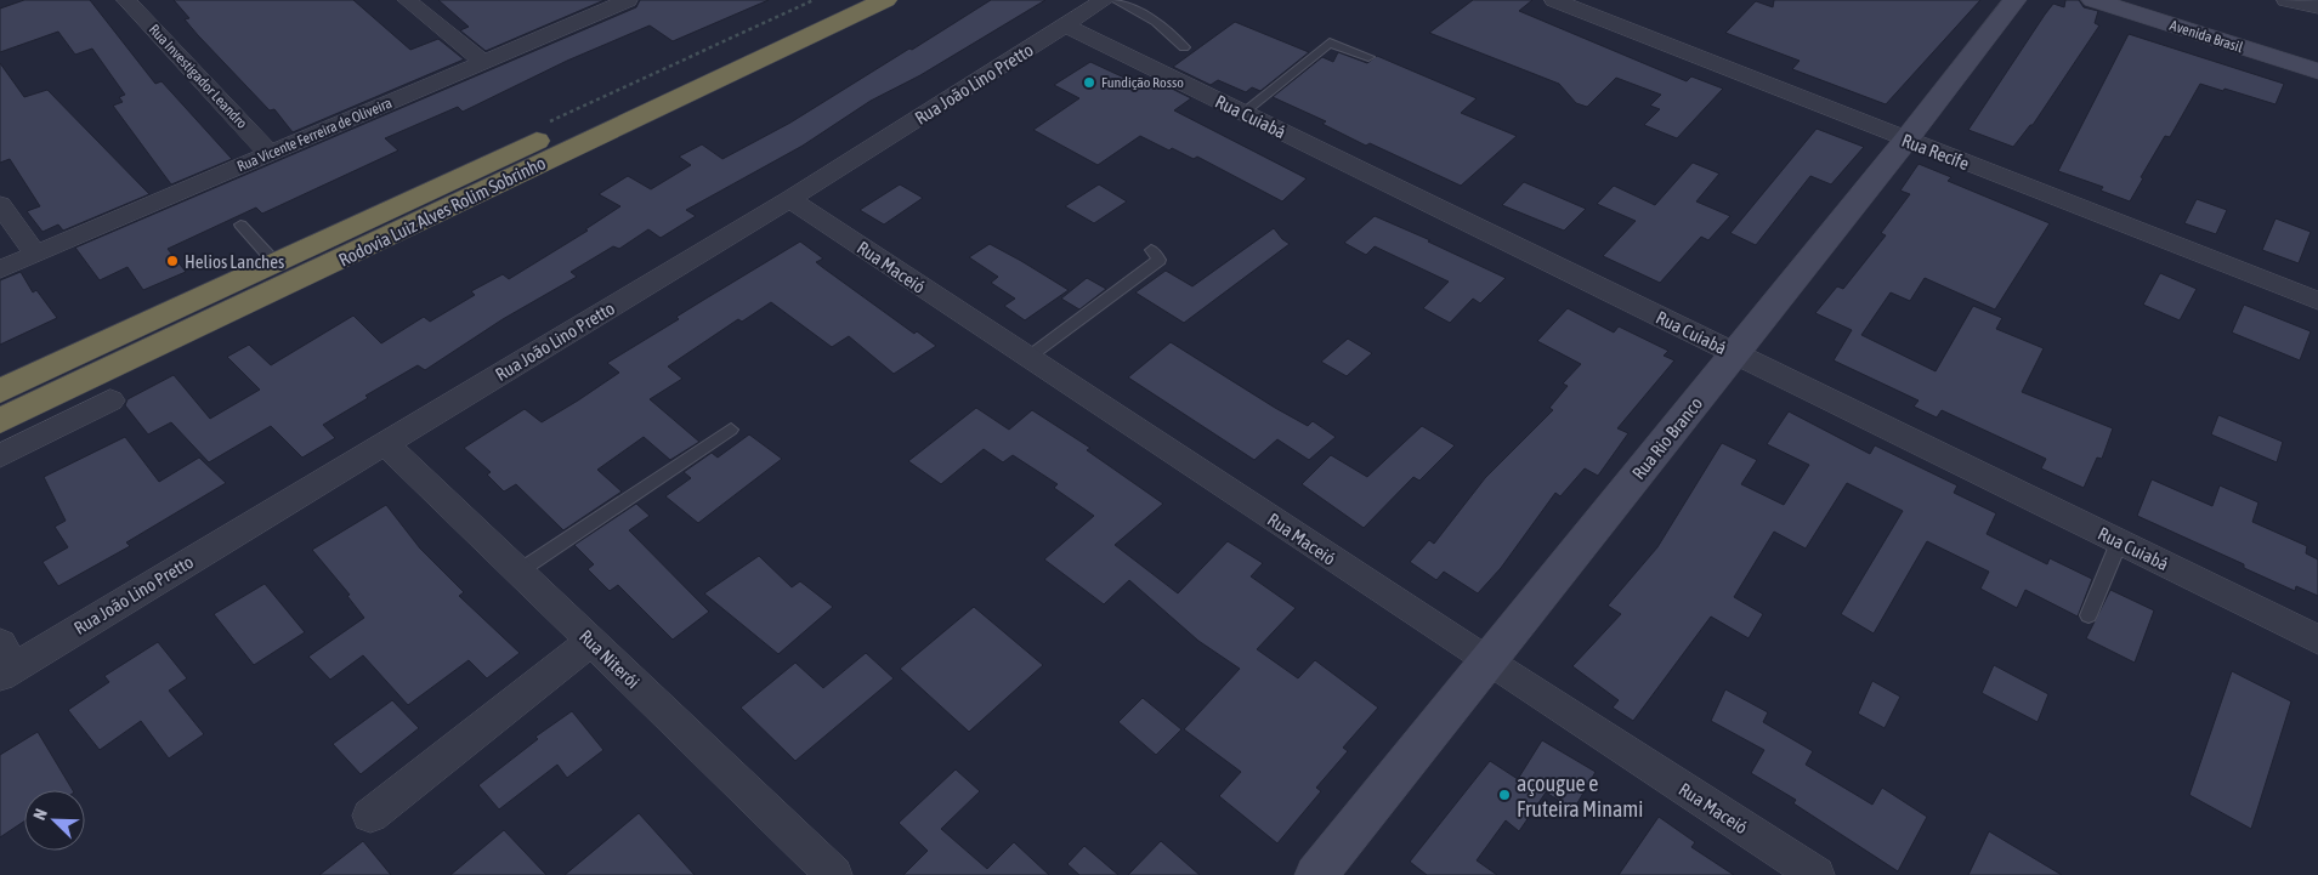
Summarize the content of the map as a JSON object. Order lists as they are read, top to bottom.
{
  "streets": {
    "highway": ["Rodovia Luiz Alves Rolim Sobrinho"],
    "street": [
      "Avenida Brasil",
      "Rua Investigador Leandro",
      "Rua João Lino Pretto",
      "Rua Cuiabá",
      "Rua Vicente Ferreira de Oliveira",
      "Rua Recife",
      "Rua Maceió",
      "Rua Rio Branco",
      "Rua Niterói"
    ]
  },
  "crossings": [
    ["Rua Investigador Leandro", "Rua Vicente Ferreira de Oliveira"],
    ["Rua João Lino Pretto", "Rua Cuiabá"],
    ["Rua João Lino Pretto", "Rua Maceió"],
    ["Rua João Lino Pretto", "Rua Niterói"],
    ["Rua Cuiabá", "Rua Rio Branco"],
    ["Rua Recife", "Rua Rio Branco"],
    ["Rua Maceió", "Rua Rio Branco"]
  ],
  "places": ["Fundição Rosso", "Helios Lanches", "açougue e Fruteira Minami"],
  "north": "top left"
}
